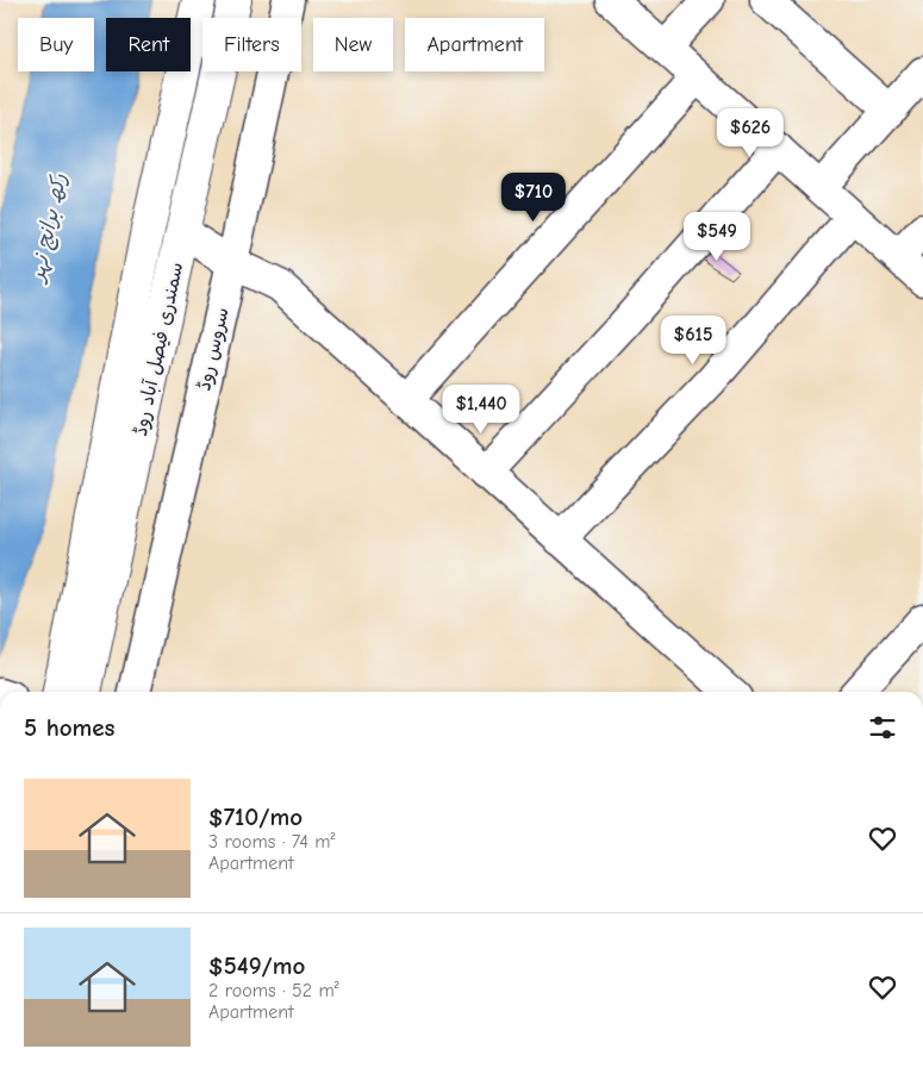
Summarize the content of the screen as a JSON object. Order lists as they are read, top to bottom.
{
  "streets": {
    "highway": ["سمندری فیصل آباد روڈ"],
    "street": ["سروس روڈ"]
  },
  "water": ["رکھ برانچ نہر"],
  "page": {
    "chip": [
      "Buy",
      "Rent",
      "Filters",
      "New",
      "Apartment"
    ],
    "price": [
      "$626",
      "$710",
      "$549",
      "$615",
      "$1,440"
    ],
    "heading": "5 homes",
    "list": [
      {
        "name": "$710/mo",
        "note": "3 rooms · 74 m² · Apartment"
      },
      {
        "name": "$549/mo",
        "note": "2 rooms · 52 m² · Apartment"
      }
    ]
  }
}
